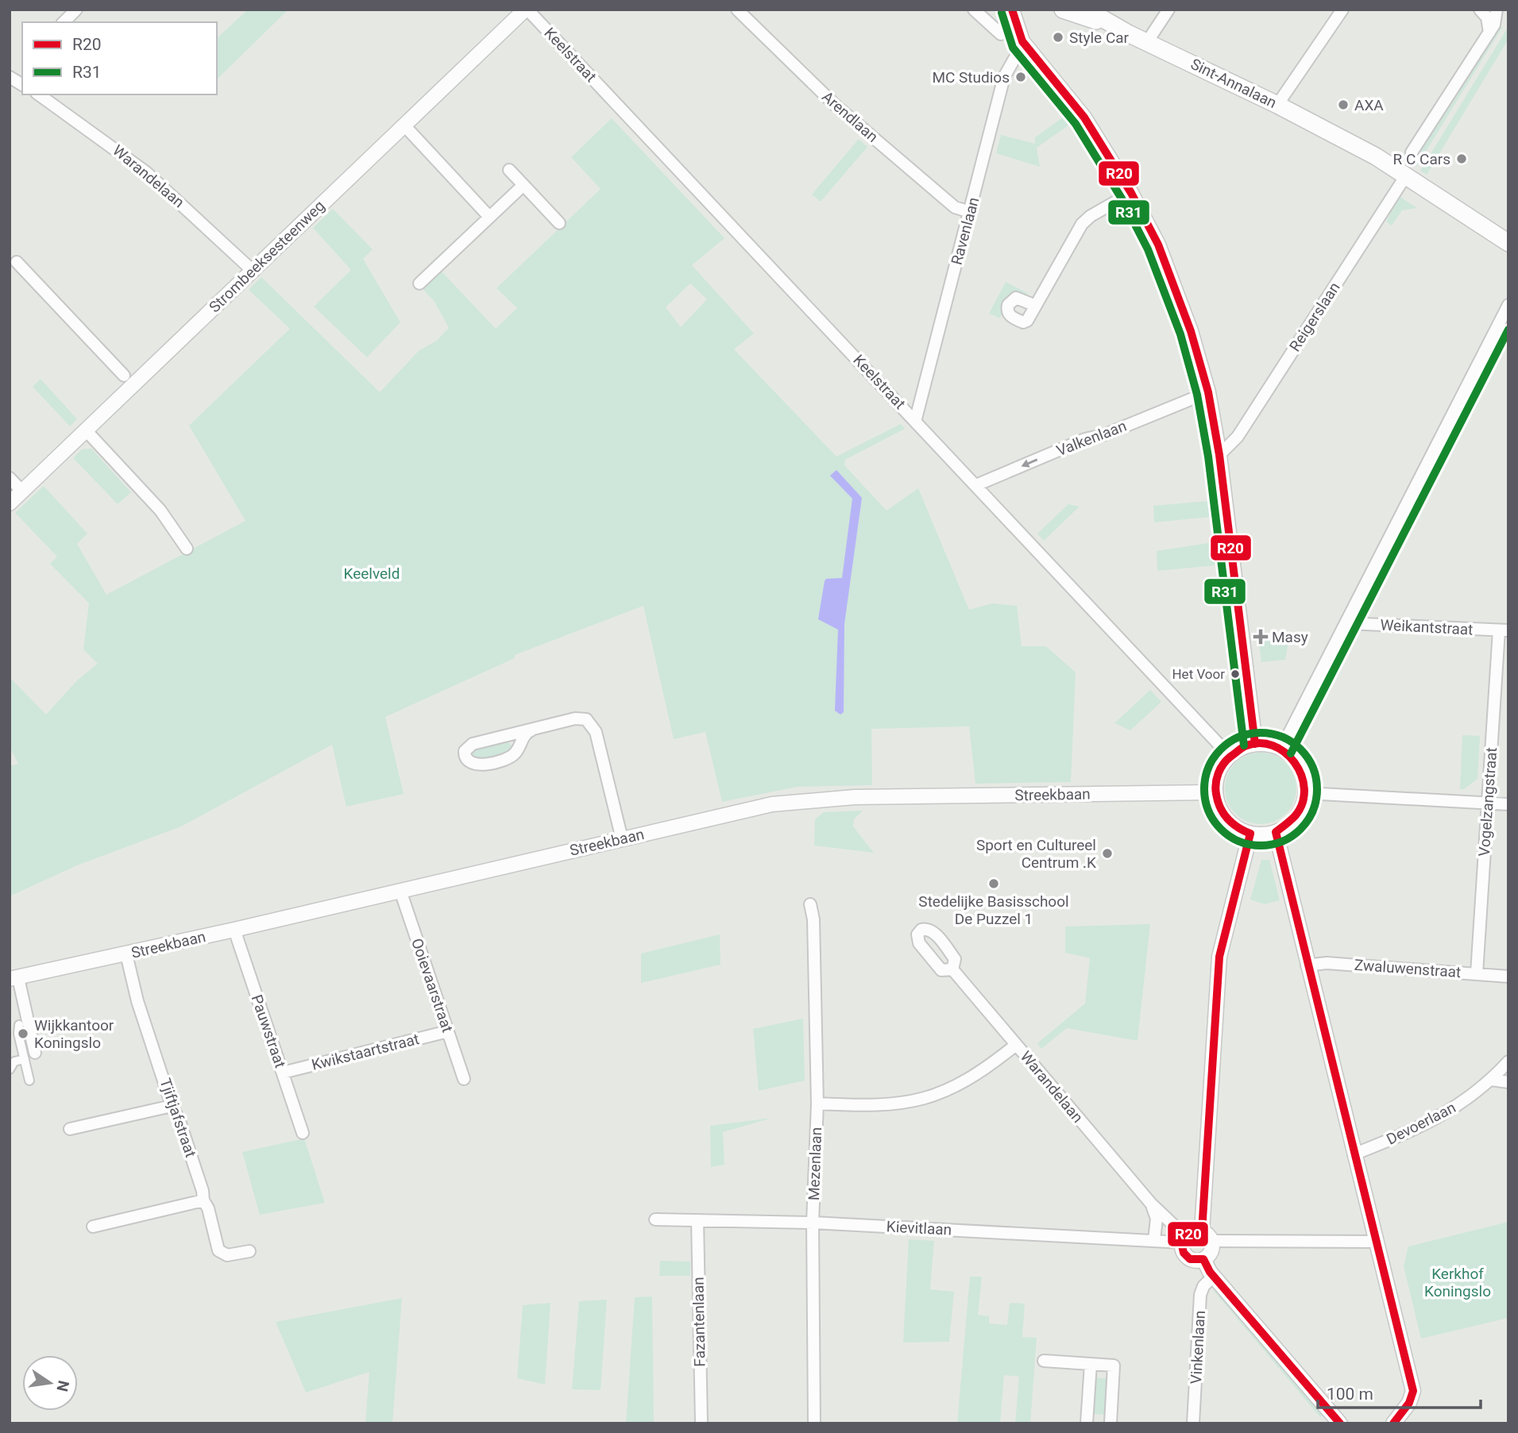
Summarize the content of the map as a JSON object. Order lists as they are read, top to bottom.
{
  "streets": {
    "main road": ["Sint-Annalaan"],
    "street": [
      "Keelstraat",
      "Arendlaan",
      "Warandelaan",
      "Ravenlaan",
      "Strombeeksesteenweg",
      "Reigerslaan",
      "Valkenlaan",
      "Weikantstraat",
      "Streekbaan",
      "Vogelzangstraat",
      "Zwaluwenstraat",
      "Ooievaarstraat",
      "Pauwstraat",
      "Kwikstaartstraat",
      "Tjiftjafstraat",
      "Devoerlaan",
      "Mezenlaan",
      "Kievitlaan",
      "Fazantenlaan",
      "Vinkenlaan"
    ]
  },
  "crossings": [
    ["Keelstraat", "Ravenlaan"],
    ["Keelstraat", "Strombeeksesteenweg"],
    ["Keelstraat", "Valkenlaan"],
    ["Keelstraat", "Streekbaan"],
    ["Sint-Annalaan", "Reigerslaan"],
    ["Arendlaan", "Ravenlaan"],
    ["Warandelaan", "Strombeeksesteenweg"],
    ["Warandelaan", "Kievitlaan"],
    ["Warandelaan", "Vinkenlaan"],
    ["Weikantstraat", "Vogelzangstraat"],
    ["Streekbaan", "Ooievaarstraat"],
    ["Streekbaan", "Pauwstraat"],
    ["Streekbaan", "Tjiftjafstraat"],
    ["Vogelzangstraat", "Zwaluwenstraat"],
    ["Ooievaarstraat", "Kwikstaartstraat"],
    ["Pauwstraat", "Kwikstaartstraat"],
    ["Mezenlaan", "Kievitlaan"],
    ["Kievitlaan", "Fazantenlaan"]
  ],
  "one_way": ["Valkenlaan"],
  "parks": ["Keelveld", "Kerkhof Koningslo"],
  "places": {
    "other": [
      "Style Car",
      "MC Studios",
      "AXA",
      "R C Cars",
      "Het Voor",
      "Sport en Cultureel Centrum .K",
      "Stedelijke Basisschool De Puzzel 1",
      "Wijkkantoor Koningslo"
    ],
    "health": ["Masy"]
  },
  "lines": ["transit line R20", "transit line R31"],
  "legend": ["R20", "R31"],
  "scale_bar": "100 m",
  "north": "right"
}
